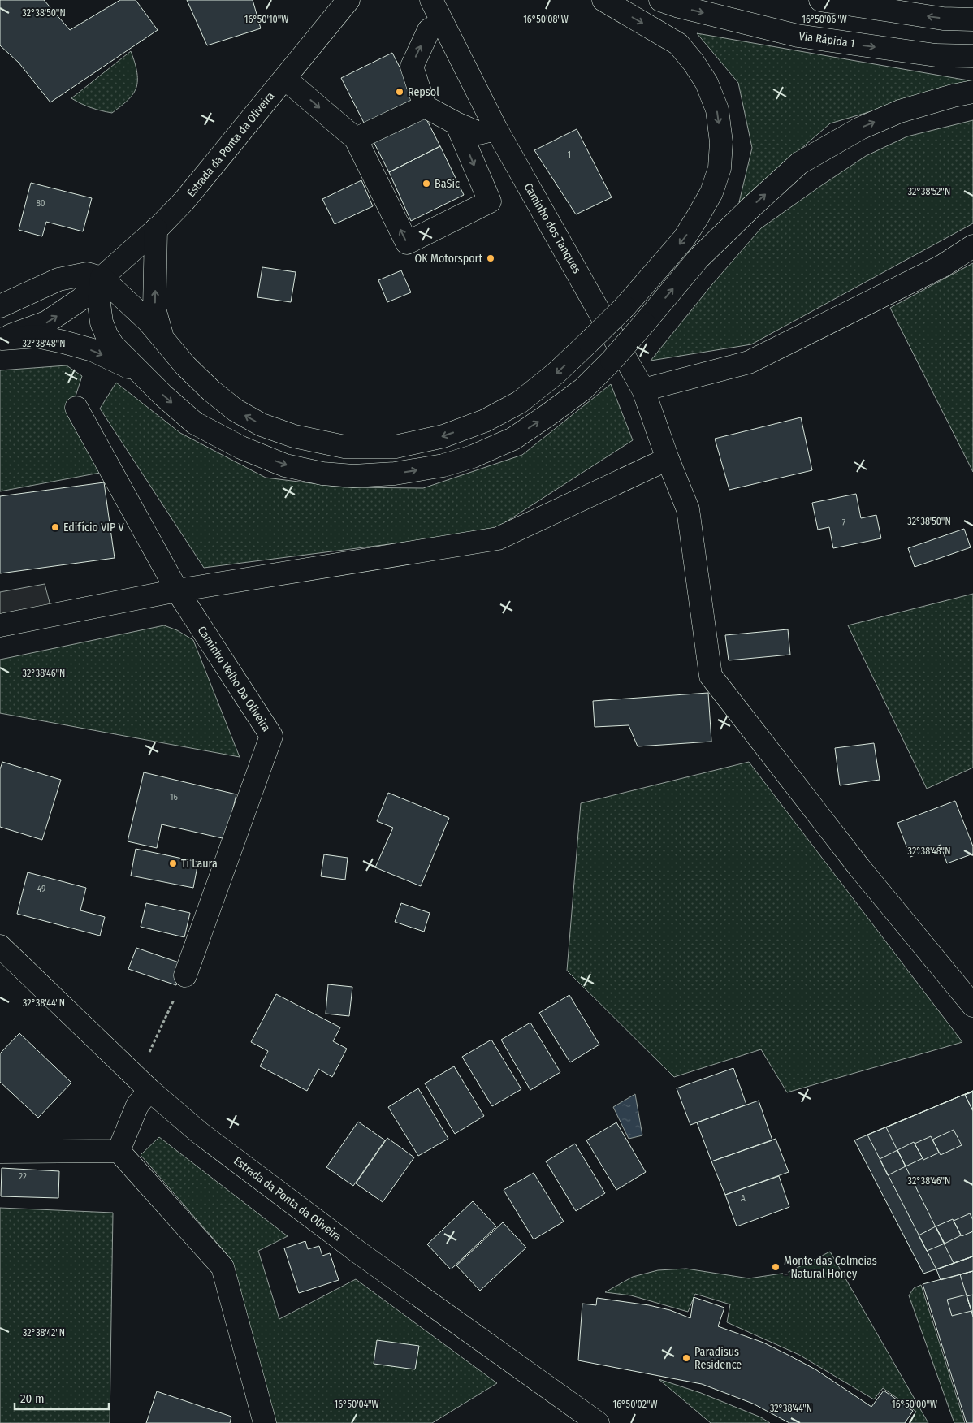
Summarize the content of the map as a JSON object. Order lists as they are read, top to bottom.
{
  "streets": {
    "main road": [
      "Via Rápida 1",
      "Estrada da Ponta da Oliveira",
      "Caminho dos Tanques",
      "Caminho Velho Da Oliveira"
    ]
  },
  "places": [
    "Repsol",
    "BaSic",
    "OK Motorsport",
    "Edifício VIP V",
    "Ti Laura",
    "Monte das Colmeias - Natural Honey",
    "Paradisus Residence"
  ],
  "house_numbers": [
    "1",
    "80",
    "7",
    "16",
    "49",
    "22",
    "A"
  ],
  "scale_bar": "20 m",
  "coordinates": [
    "32°38'50\"N",
    "16°50'10\"W",
    "16°50'08\"W",
    "16°50'06\"W",
    "32°38'52\"N",
    "32°38'48\"N",
    "32°38'46\"N",
    "32°38'44\"N",
    "32°38'42\"N",
    "16°50'04\"W",
    "16°50'02\"W",
    "16°50'00\"W"
  ]
}
